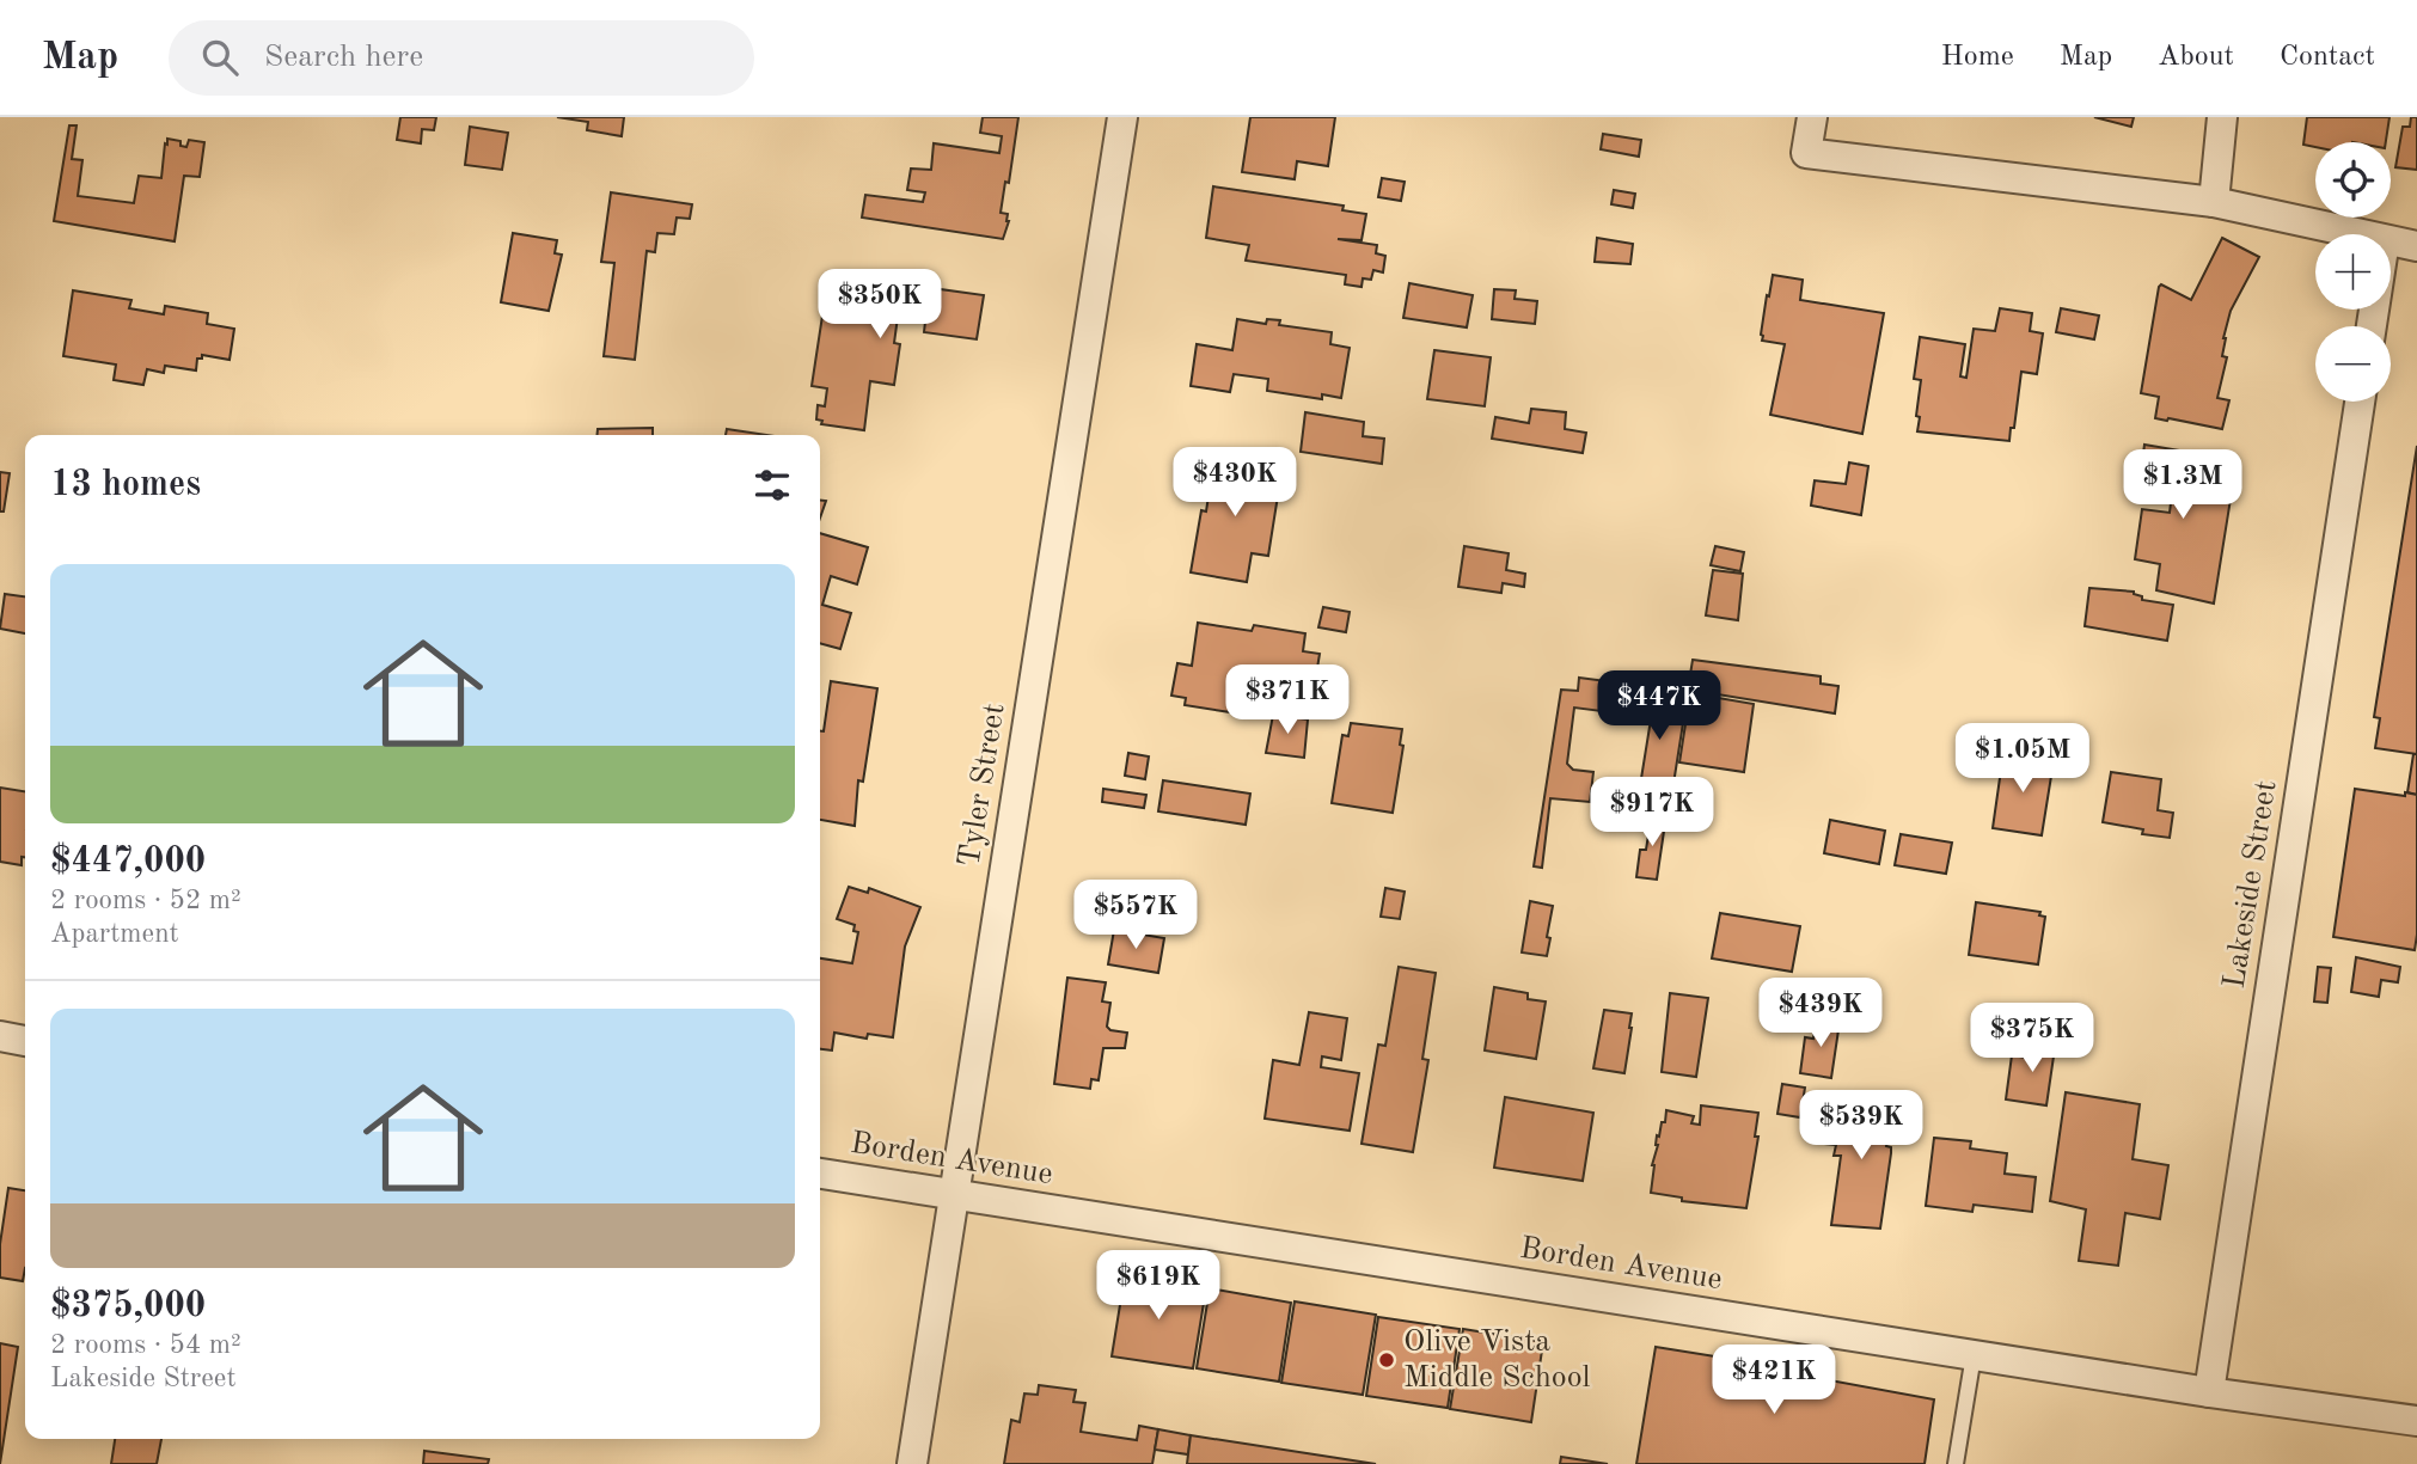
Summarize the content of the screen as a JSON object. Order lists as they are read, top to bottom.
{
  "streets": {
    "street": ["Tyler Street", "Lakeside Street", "Borden Avenue"]
  },
  "crossings": [
    ["Tyler Street", "Borden Avenue"],
    ["Lakeside Street", "Borden Avenue"]
  ],
  "places": ["Olive Vista Middle School"],
  "page": {
    "header": "Map",
    "search": "Search here",
    "nav": [
      "Home",
      "Map",
      "About",
      "Contact"
    ],
    "map_buttons": ["+", "−"],
    "price": [
      "$350K",
      "$430K",
      "$1.3M",
      "$371K",
      "$447K",
      "$1.05M",
      "$917K",
      "$557K",
      "$439K",
      "$375K",
      "$539K",
      "$619K",
      "$421K"
    ],
    "heading": "13 homes",
    "list": [
      {
        "name": "$447,000",
        "note": "2 rooms · 52 m² · Apartment"
      },
      {
        "name": "$375,000",
        "note": "2 rooms · 54 m² · Lakeside Street"
      }
    ]
  }
}
